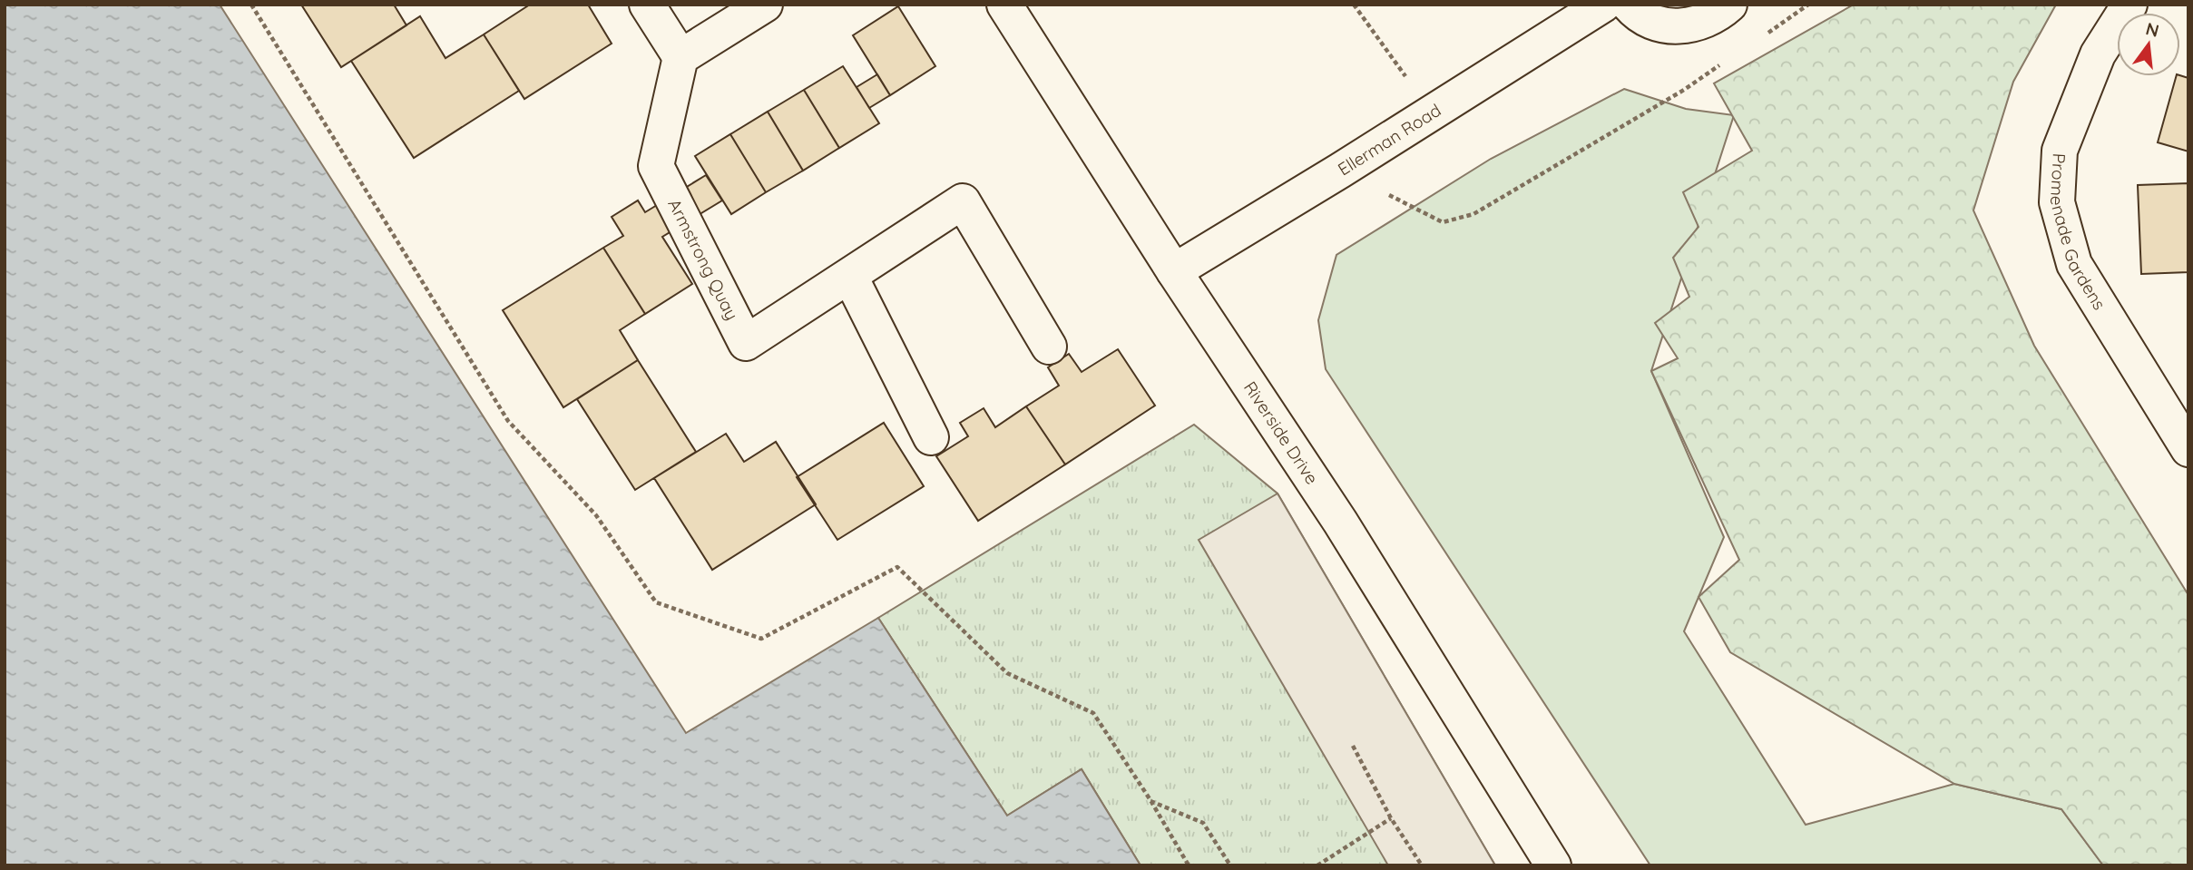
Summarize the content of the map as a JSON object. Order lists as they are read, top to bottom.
{
  "streets": {
    "street": [
      "Ellerman Road",
      "Promenade Gardens",
      "Armstrong Quay",
      "Riverside Drive"
    ]
  },
  "crossings": [
    ["Ellerman Road", "Riverside Drive"]
  ],
  "north": "top"
}
